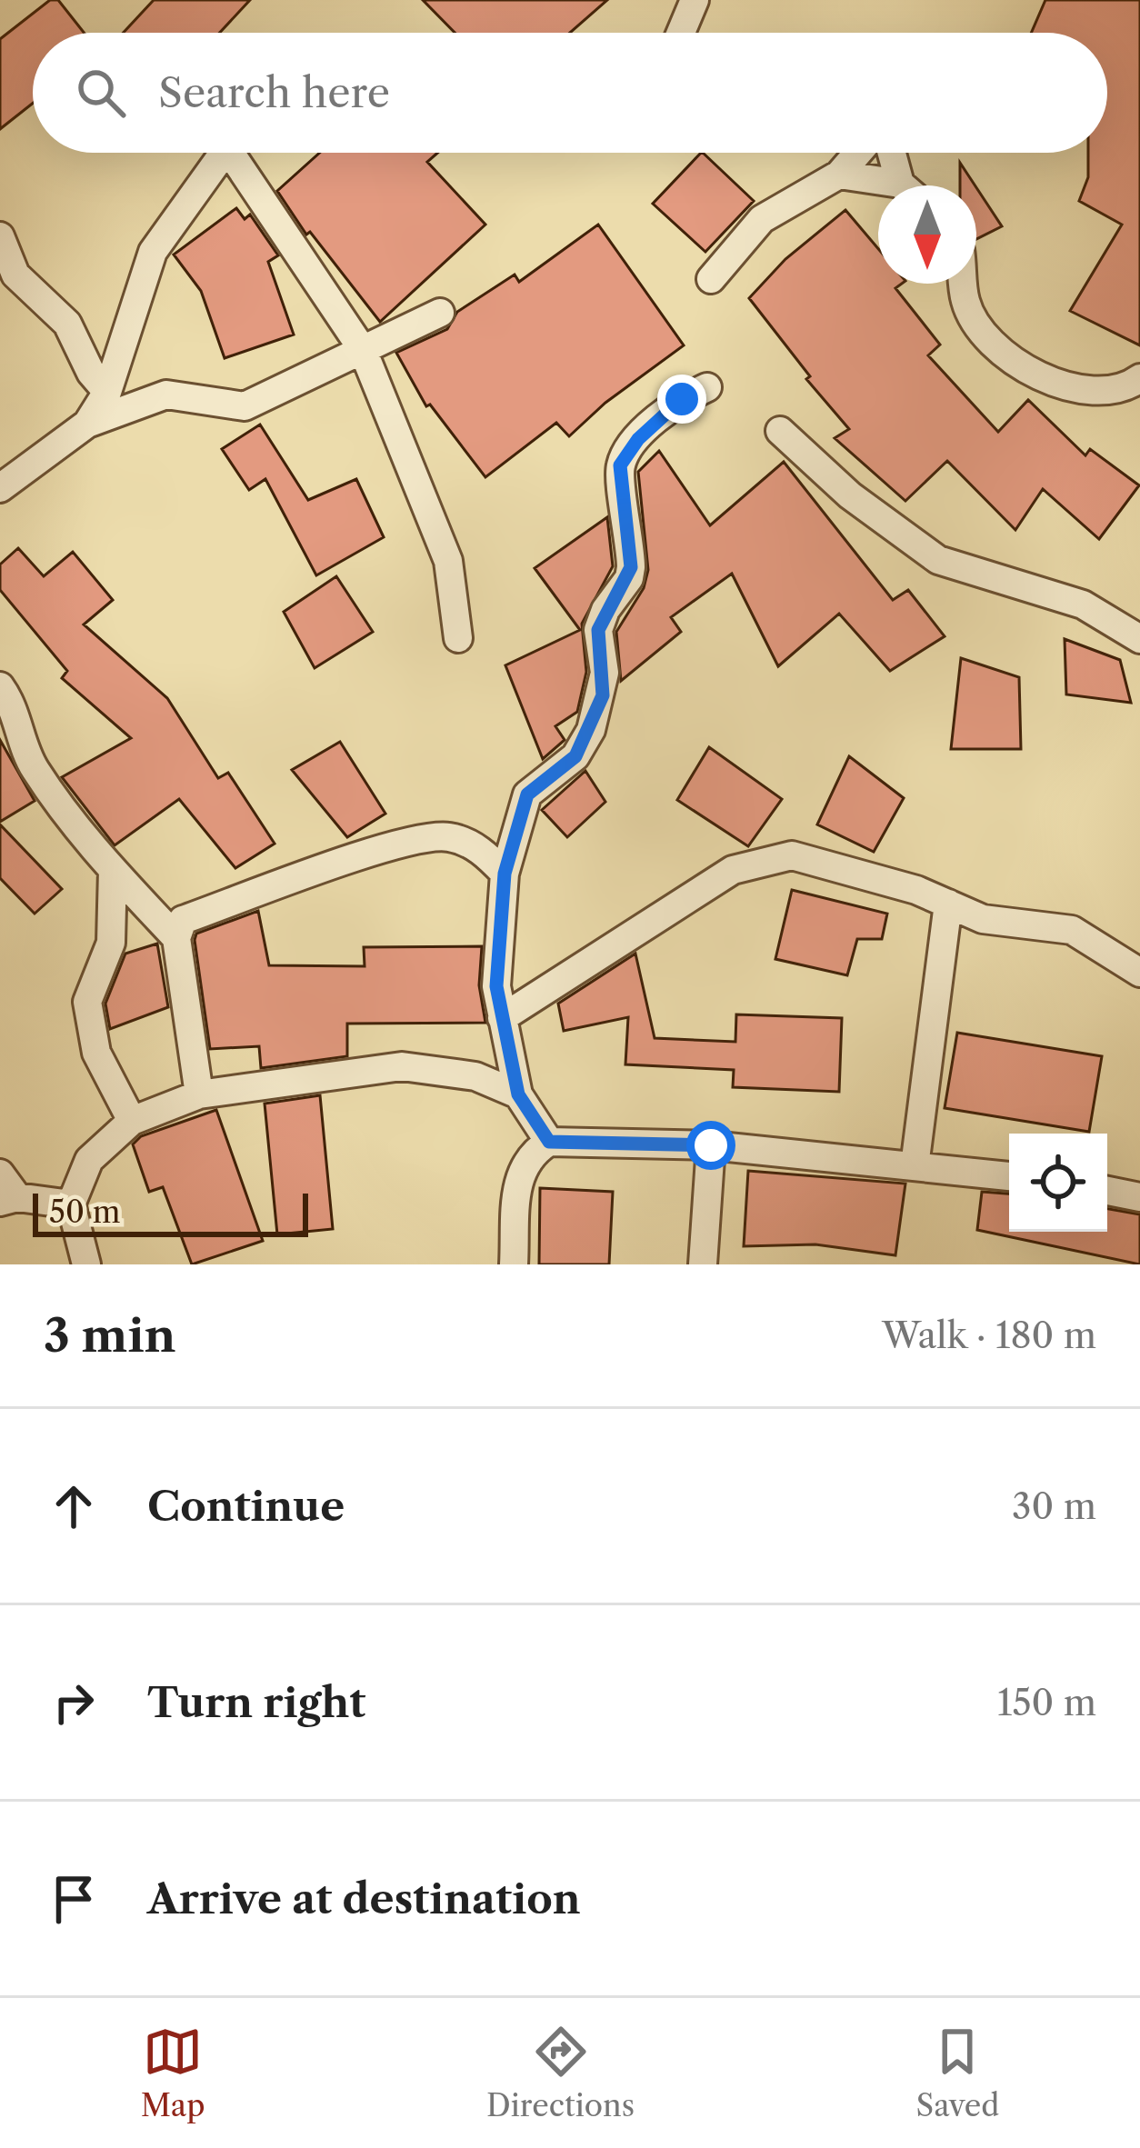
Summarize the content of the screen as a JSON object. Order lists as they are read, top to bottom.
{
  "scale_bar": "50 m",
  "north": "bottom",
  "page": {
    "search": "Search here",
    "scale": "50 m",
    "heading": ["3 min", "Walk · 180 m"],
    "list": [
      ["Continue", "30 m"],
      ["Turn right", "150 m"],
      "Arrive at destination"
    ],
    "nav": ["Map", "Directions", "Saved"]
  }
}
